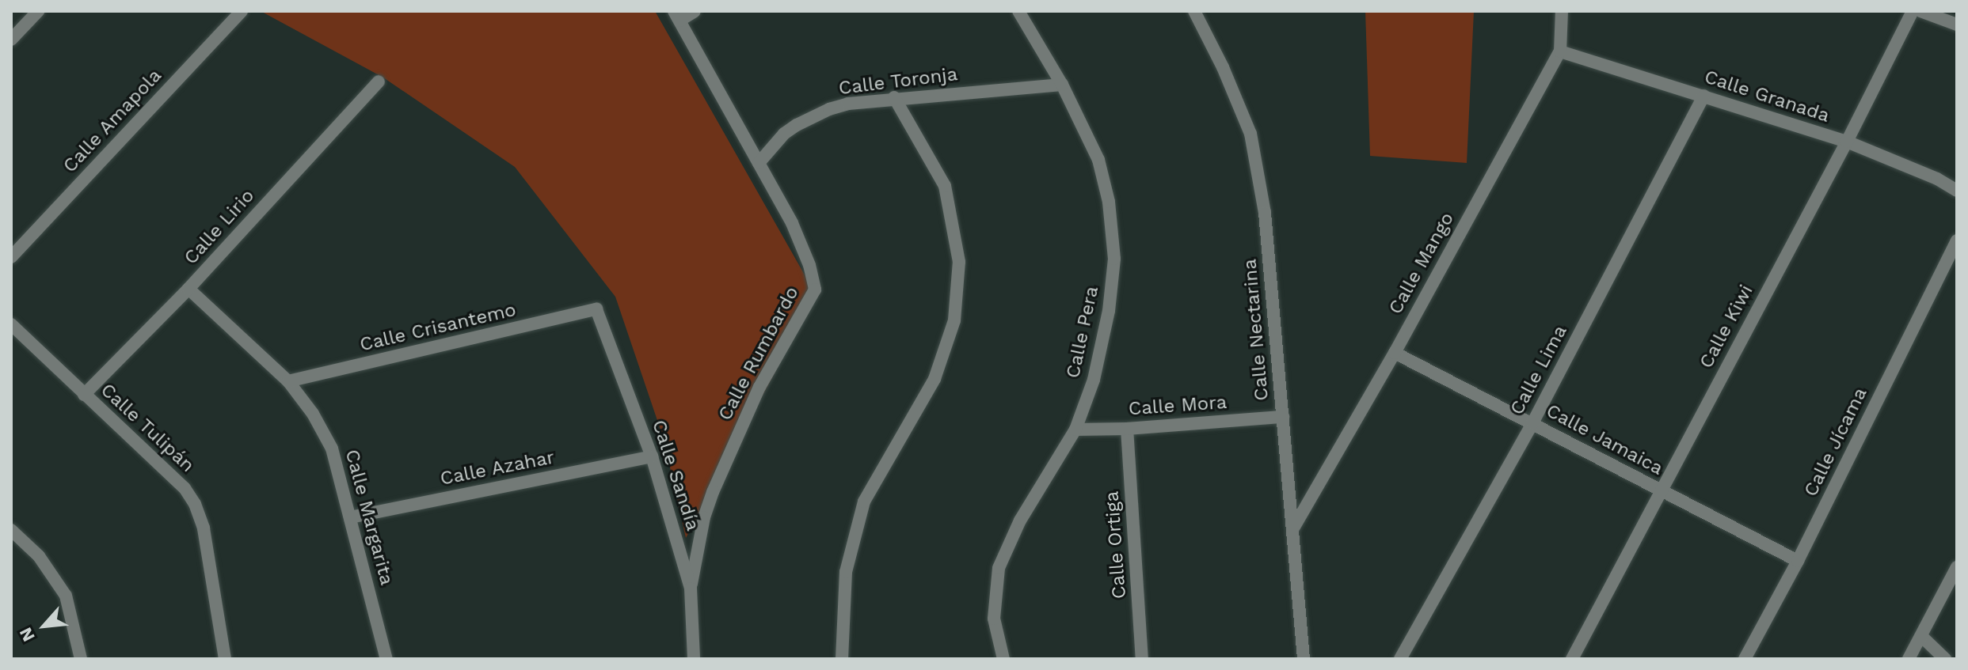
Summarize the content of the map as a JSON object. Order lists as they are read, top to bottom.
{
  "streets": {
    "street": [
      "Calle Toronja",
      "Calle Granada",
      "Calle Amapola",
      "Calle Lirio",
      "Calle Mango",
      "Calle Kiwi",
      "Calle Crisantemo",
      "Calle Nectarina",
      "Calle Pera",
      "Calle Rumbardo",
      "Calle Lima",
      "Calle Mora",
      "Calle Tulipán",
      "Calle Jamaica",
      "Calle Jícama",
      "Calle Azahar",
      "Calle Sandía",
      "Calle Margarita",
      "Calle Ortiga"
    ]
  },
  "crossings": [
    ["Calle Toronja", "Calle Pera"],
    ["Calle Toronja", "Calle Rumbardo"],
    ["Calle Granada", "Calle Mango"],
    ["Calle Granada", "Calle Kiwi"],
    ["Calle Granada", "Calle Lima"],
    ["Calle Lirio", "Calle Tulipán"],
    ["Calle Lirio", "Calle Margarita"],
    ["Calle Mango", "Calle Nectarina"],
    ["Calle Mango", "Calle Jamaica"],
    ["Calle Kiwi", "Calle Jamaica"],
    ["Calle Crisantemo", "Calle Sandía"],
    ["Calle Crisantemo", "Calle Margarita"],
    ["Calle Nectarina", "Calle Mora"],
    ["Calle Pera", "Calle Mora"],
    ["Calle Rumbardo", "Calle Sandía"],
    ["Calle Lima", "Calle Jamaica"],
    ["Calle Mora", "Calle Ortiga"],
    ["Calle Jamaica", "Calle Jícama"],
    ["Calle Azahar", "Calle Sandía"],
    ["Calle Azahar", "Calle Margarita"]
  ],
  "north": "bottom left"
}
